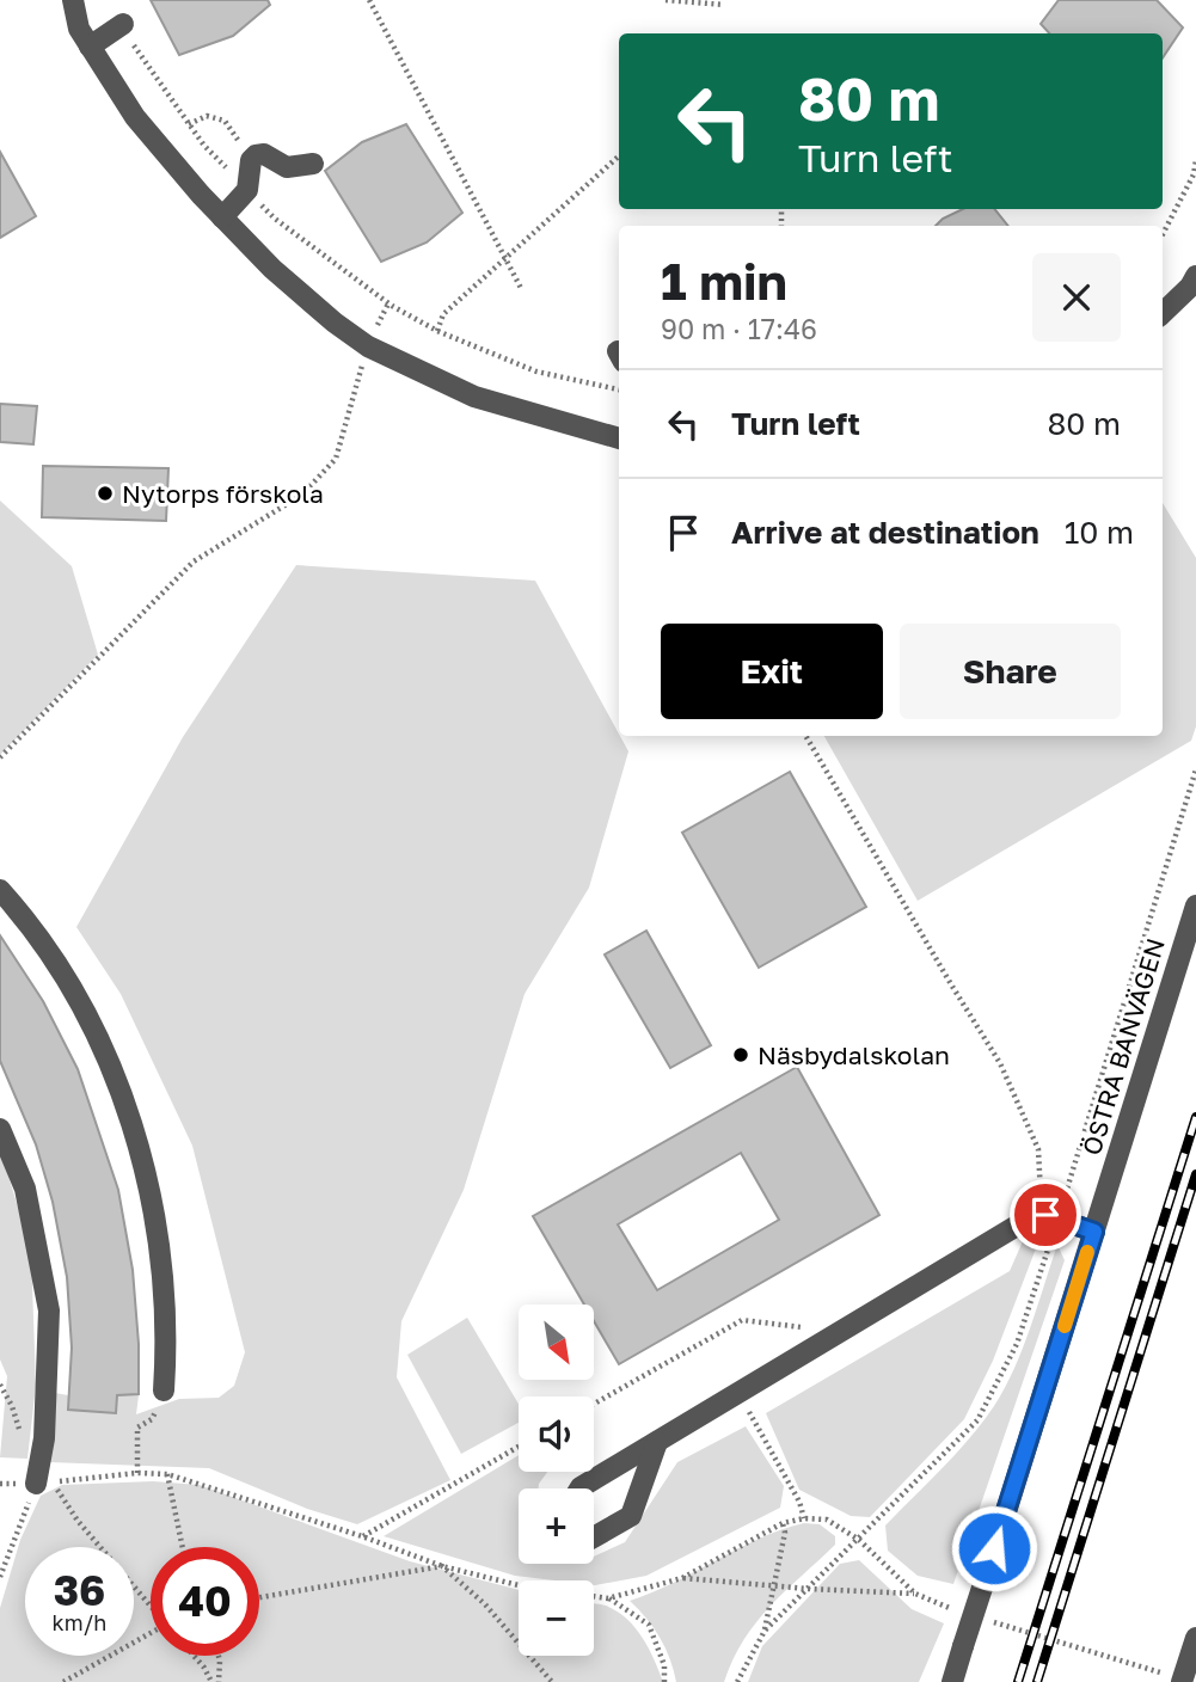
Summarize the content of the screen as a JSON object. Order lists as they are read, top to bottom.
{
  "streets": {
    "street": ["ÖSTRA BANVÄGEN"]
  },
  "places": ["Nytorps förskola", "Näsbydalskolan"],
  "north": "bottom right",
  "page": {
    "turn": ["80 m", "Turn left"],
    "heading": ["1 min", "90 m · 17:46"],
    "list": [
      {
        "name": "Turn left",
        "value": "80 m"
      },
      {
        "name": "Arrive at destination",
        "value": "10 m"
      }
    ],
    "buttons": ["Exit", "Share"],
    "map_buttons": ["+", "−"],
    "speed": "36 km/h",
    "limit": "40"
  }
}
